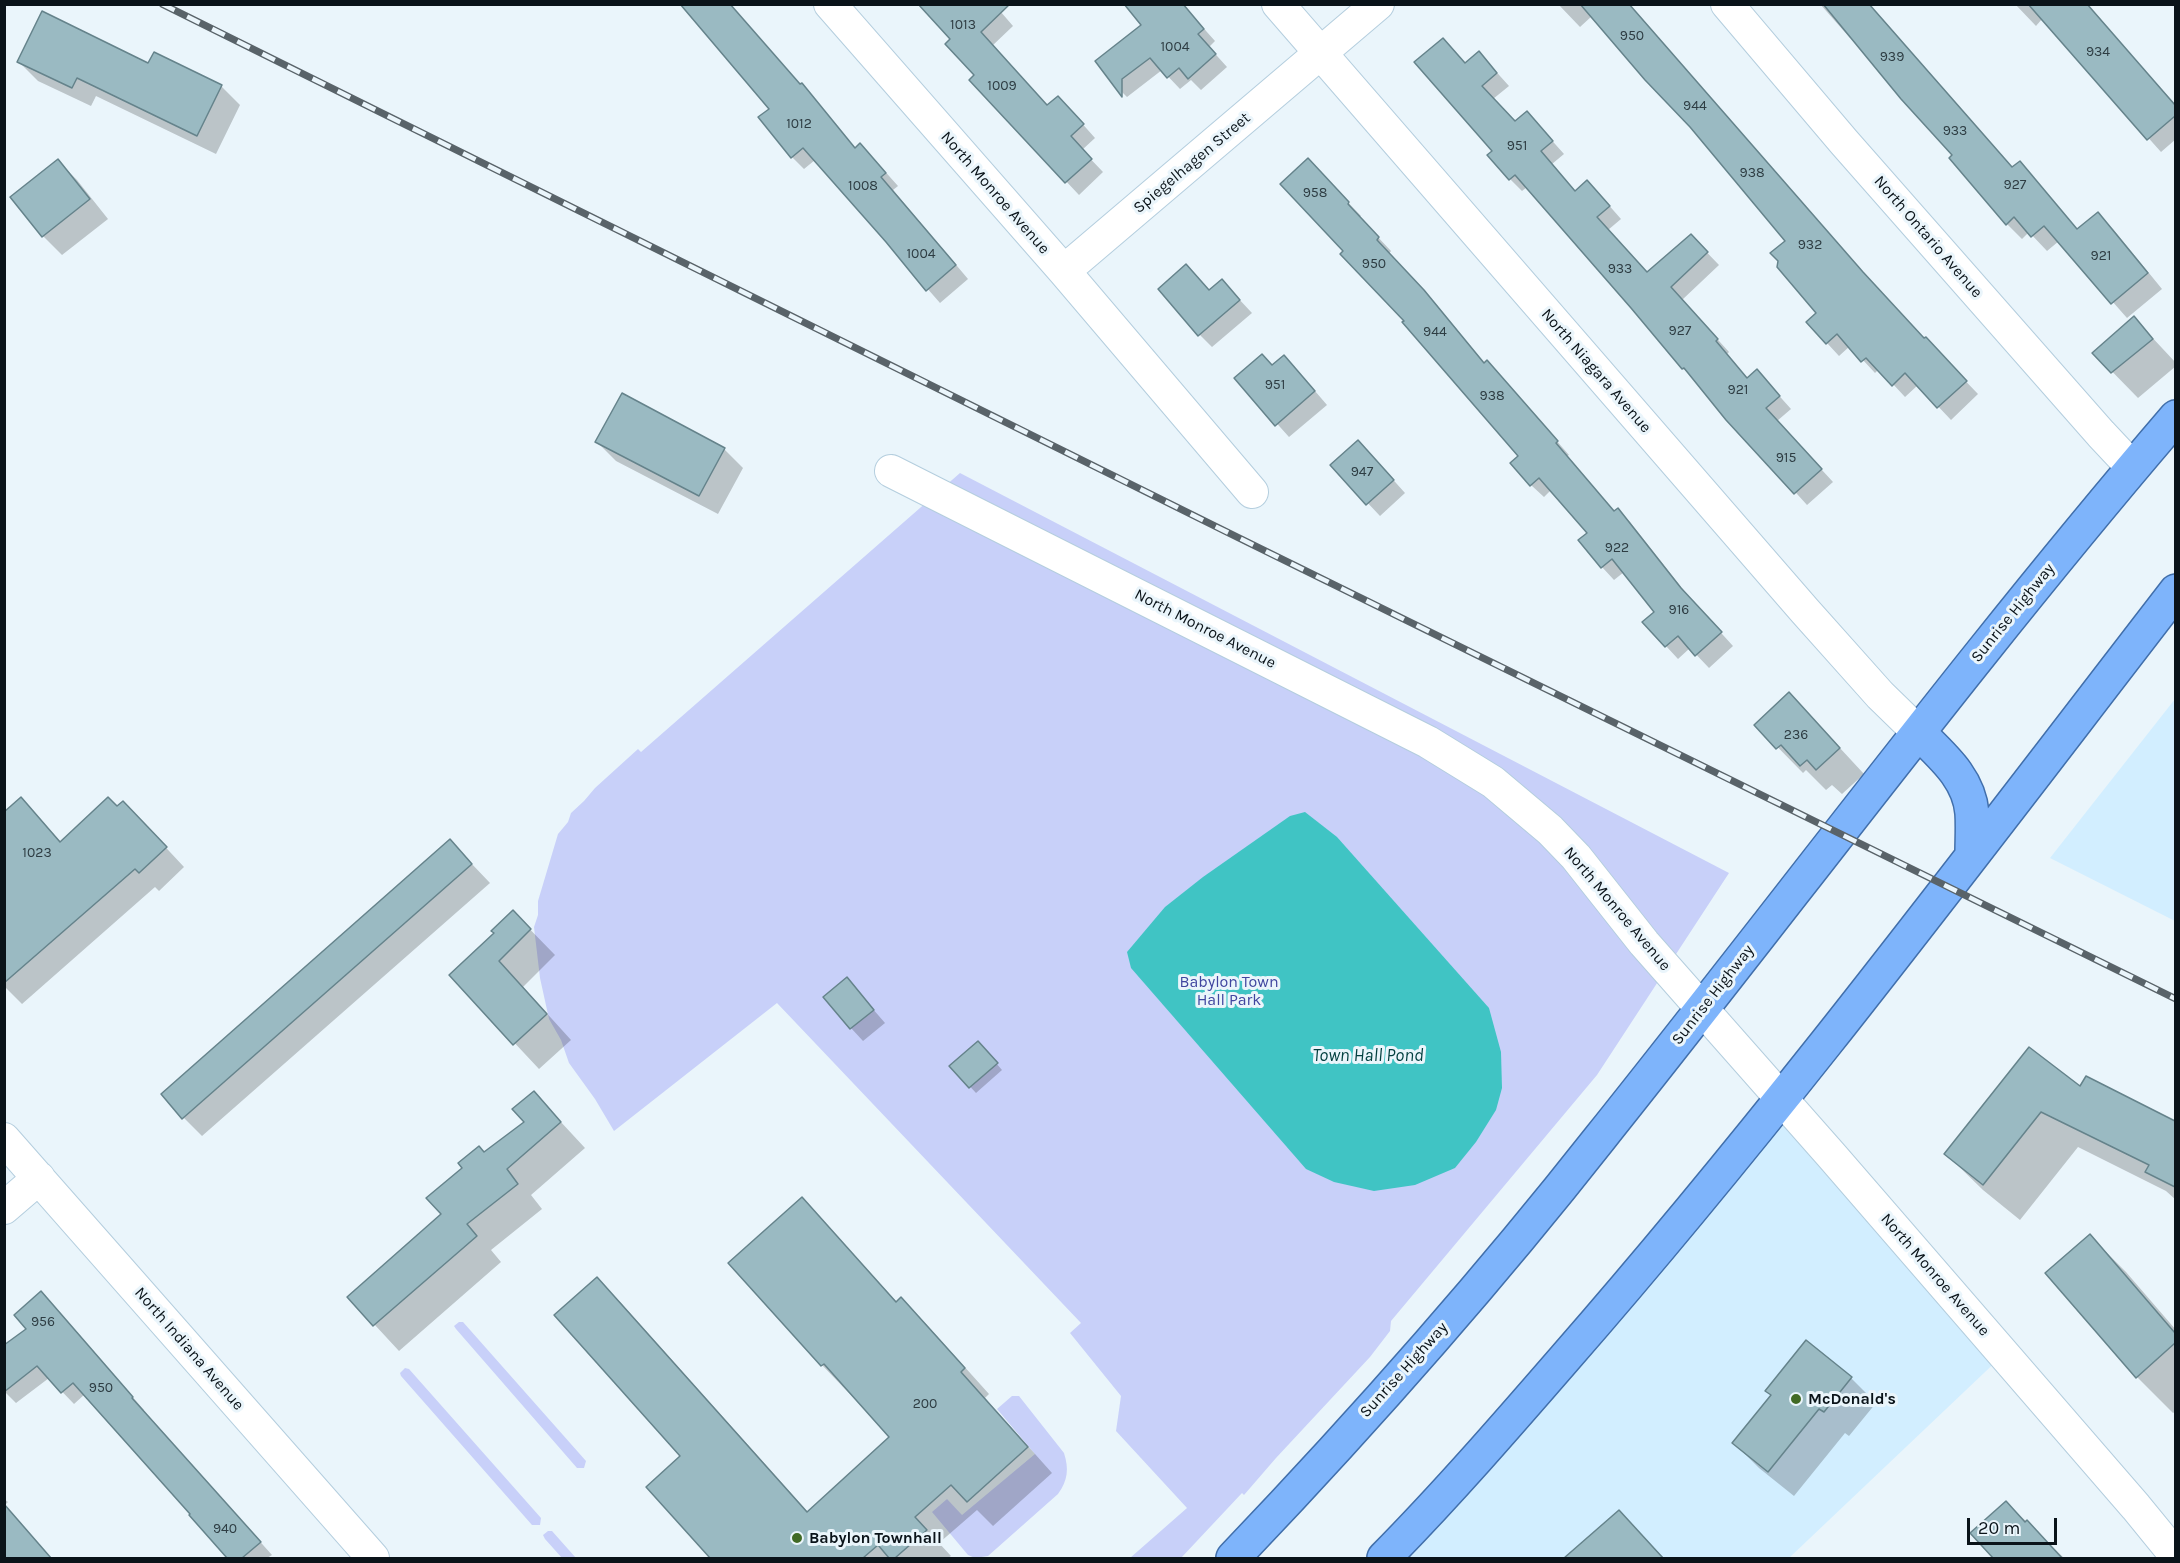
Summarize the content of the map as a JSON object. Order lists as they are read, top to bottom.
{
  "streets": {
    "highway": ["Sunrise Highway"],
    "street": [
      "Spiegelhagen Street",
      "North Monroe Avenue",
      "North Ontario Avenue",
      "North Niagara Avenue",
      "North Indiana Avenue"
    ]
  },
  "crossings": [
    ["Spiegelhagen Street", "North Monroe Avenue"],
    ["Spiegelhagen Street", "North Niagara Avenue"],
    ["North Monroe Avenue", "Sunrise Highway"],
    ["North Ontario Avenue", "Sunrise Highway"],
    ["North Niagara Avenue", "Sunrise Highway"]
  ],
  "water": ["Town Hall Pond"],
  "parks": ["Babylon Town Hall Park"],
  "places": ["McDonald's", "Babylon Townhall"],
  "house_numbers": [
    "1013",
    "950",
    "1004",
    "934",
    "939",
    "1009",
    "944",
    "1012",
    "933",
    "951",
    "938",
    "927",
    "1008",
    "958",
    "932",
    "1004",
    "921",
    "950",
    "933",
    "927",
    "944",
    "951",
    "921",
    "938",
    "915",
    "947",
    "922",
    "916",
    "236",
    "1023",
    "956",
    "950",
    "200",
    "940"
  ],
  "scale_bar": "20 m"
}
